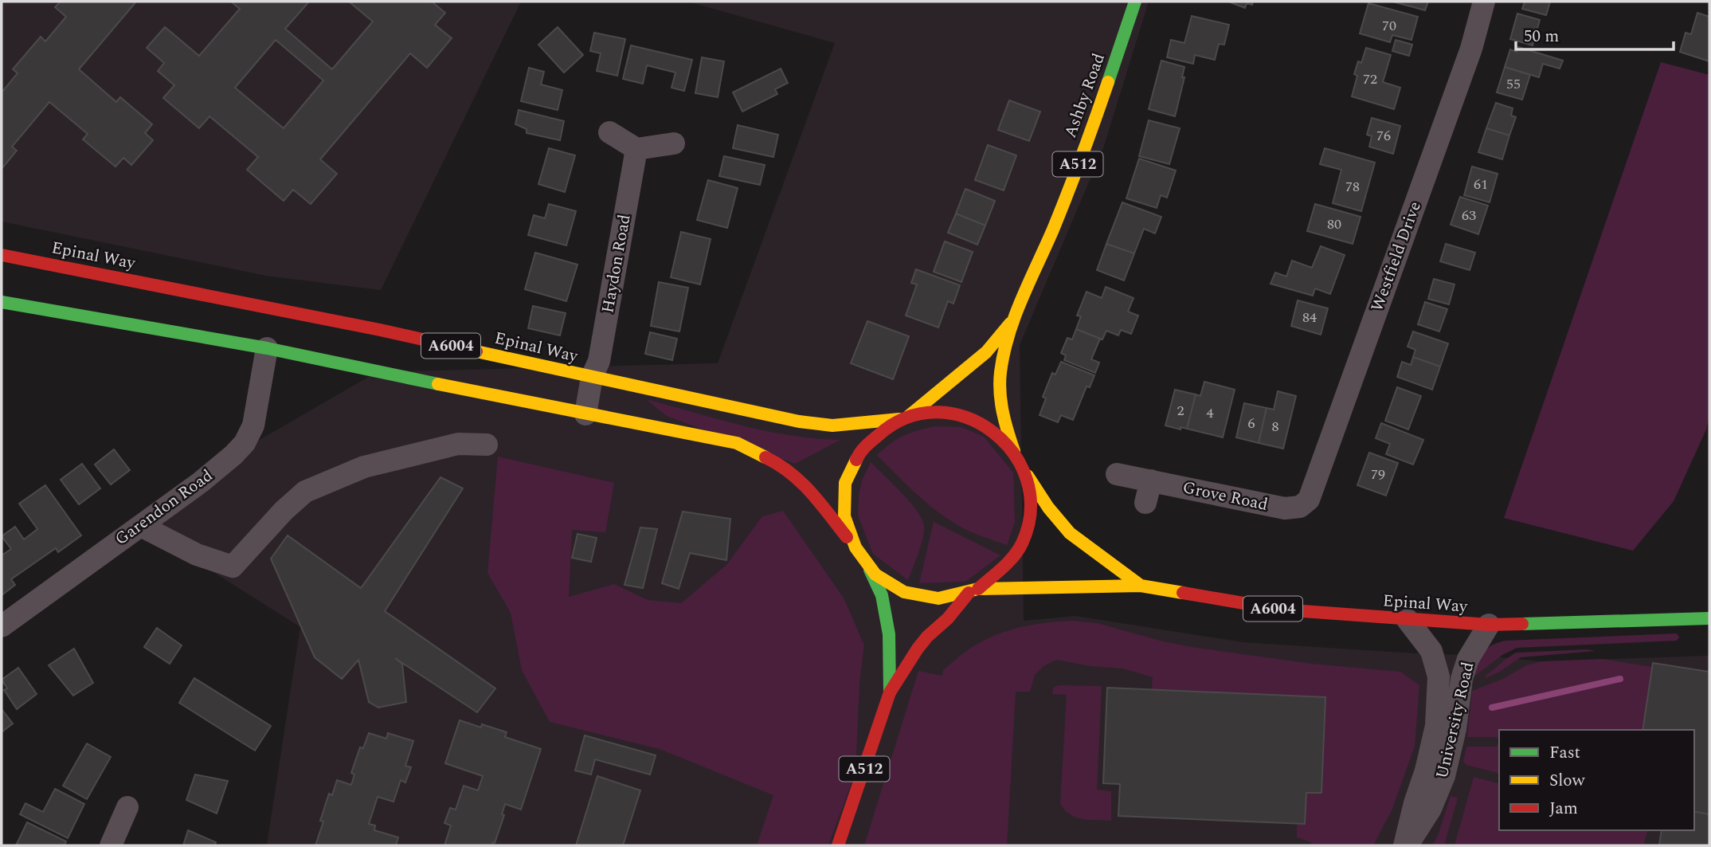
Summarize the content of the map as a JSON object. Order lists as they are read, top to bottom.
{
  "streets": {
    "main road": [
      "Ashby Road",
      "A512",
      "Epinal Way",
      "A6004"
    ],
    "street": [
      "Westfield Drive",
      "Haydon Road",
      "Grove Road",
      "Garendon Road",
      "University Road"
    ]
  },
  "crossings": [
    ["Ashby Road", "Epinal Way"],
    ["Ashby Road", "A6004"],
    ["Epinal Way", "Haydon Road"],
    ["Epinal Way", "A6004"],
    ["Epinal Way", "University Road"],
    ["Westfield Drive", "Grove Road"],
    ["Haydon Road", "A6004"],
    ["A6004", "Garendon Road"]
  ],
  "house_numbers": [
    "70",
    "72",
    "55",
    "76",
    "61",
    "78",
    "63",
    "80",
    "84",
    "2",
    "4",
    "6",
    "8",
    "79"
  ],
  "legend": ["Fast", "Slow", "Jam"],
  "scale_bar": "50 m"
}
